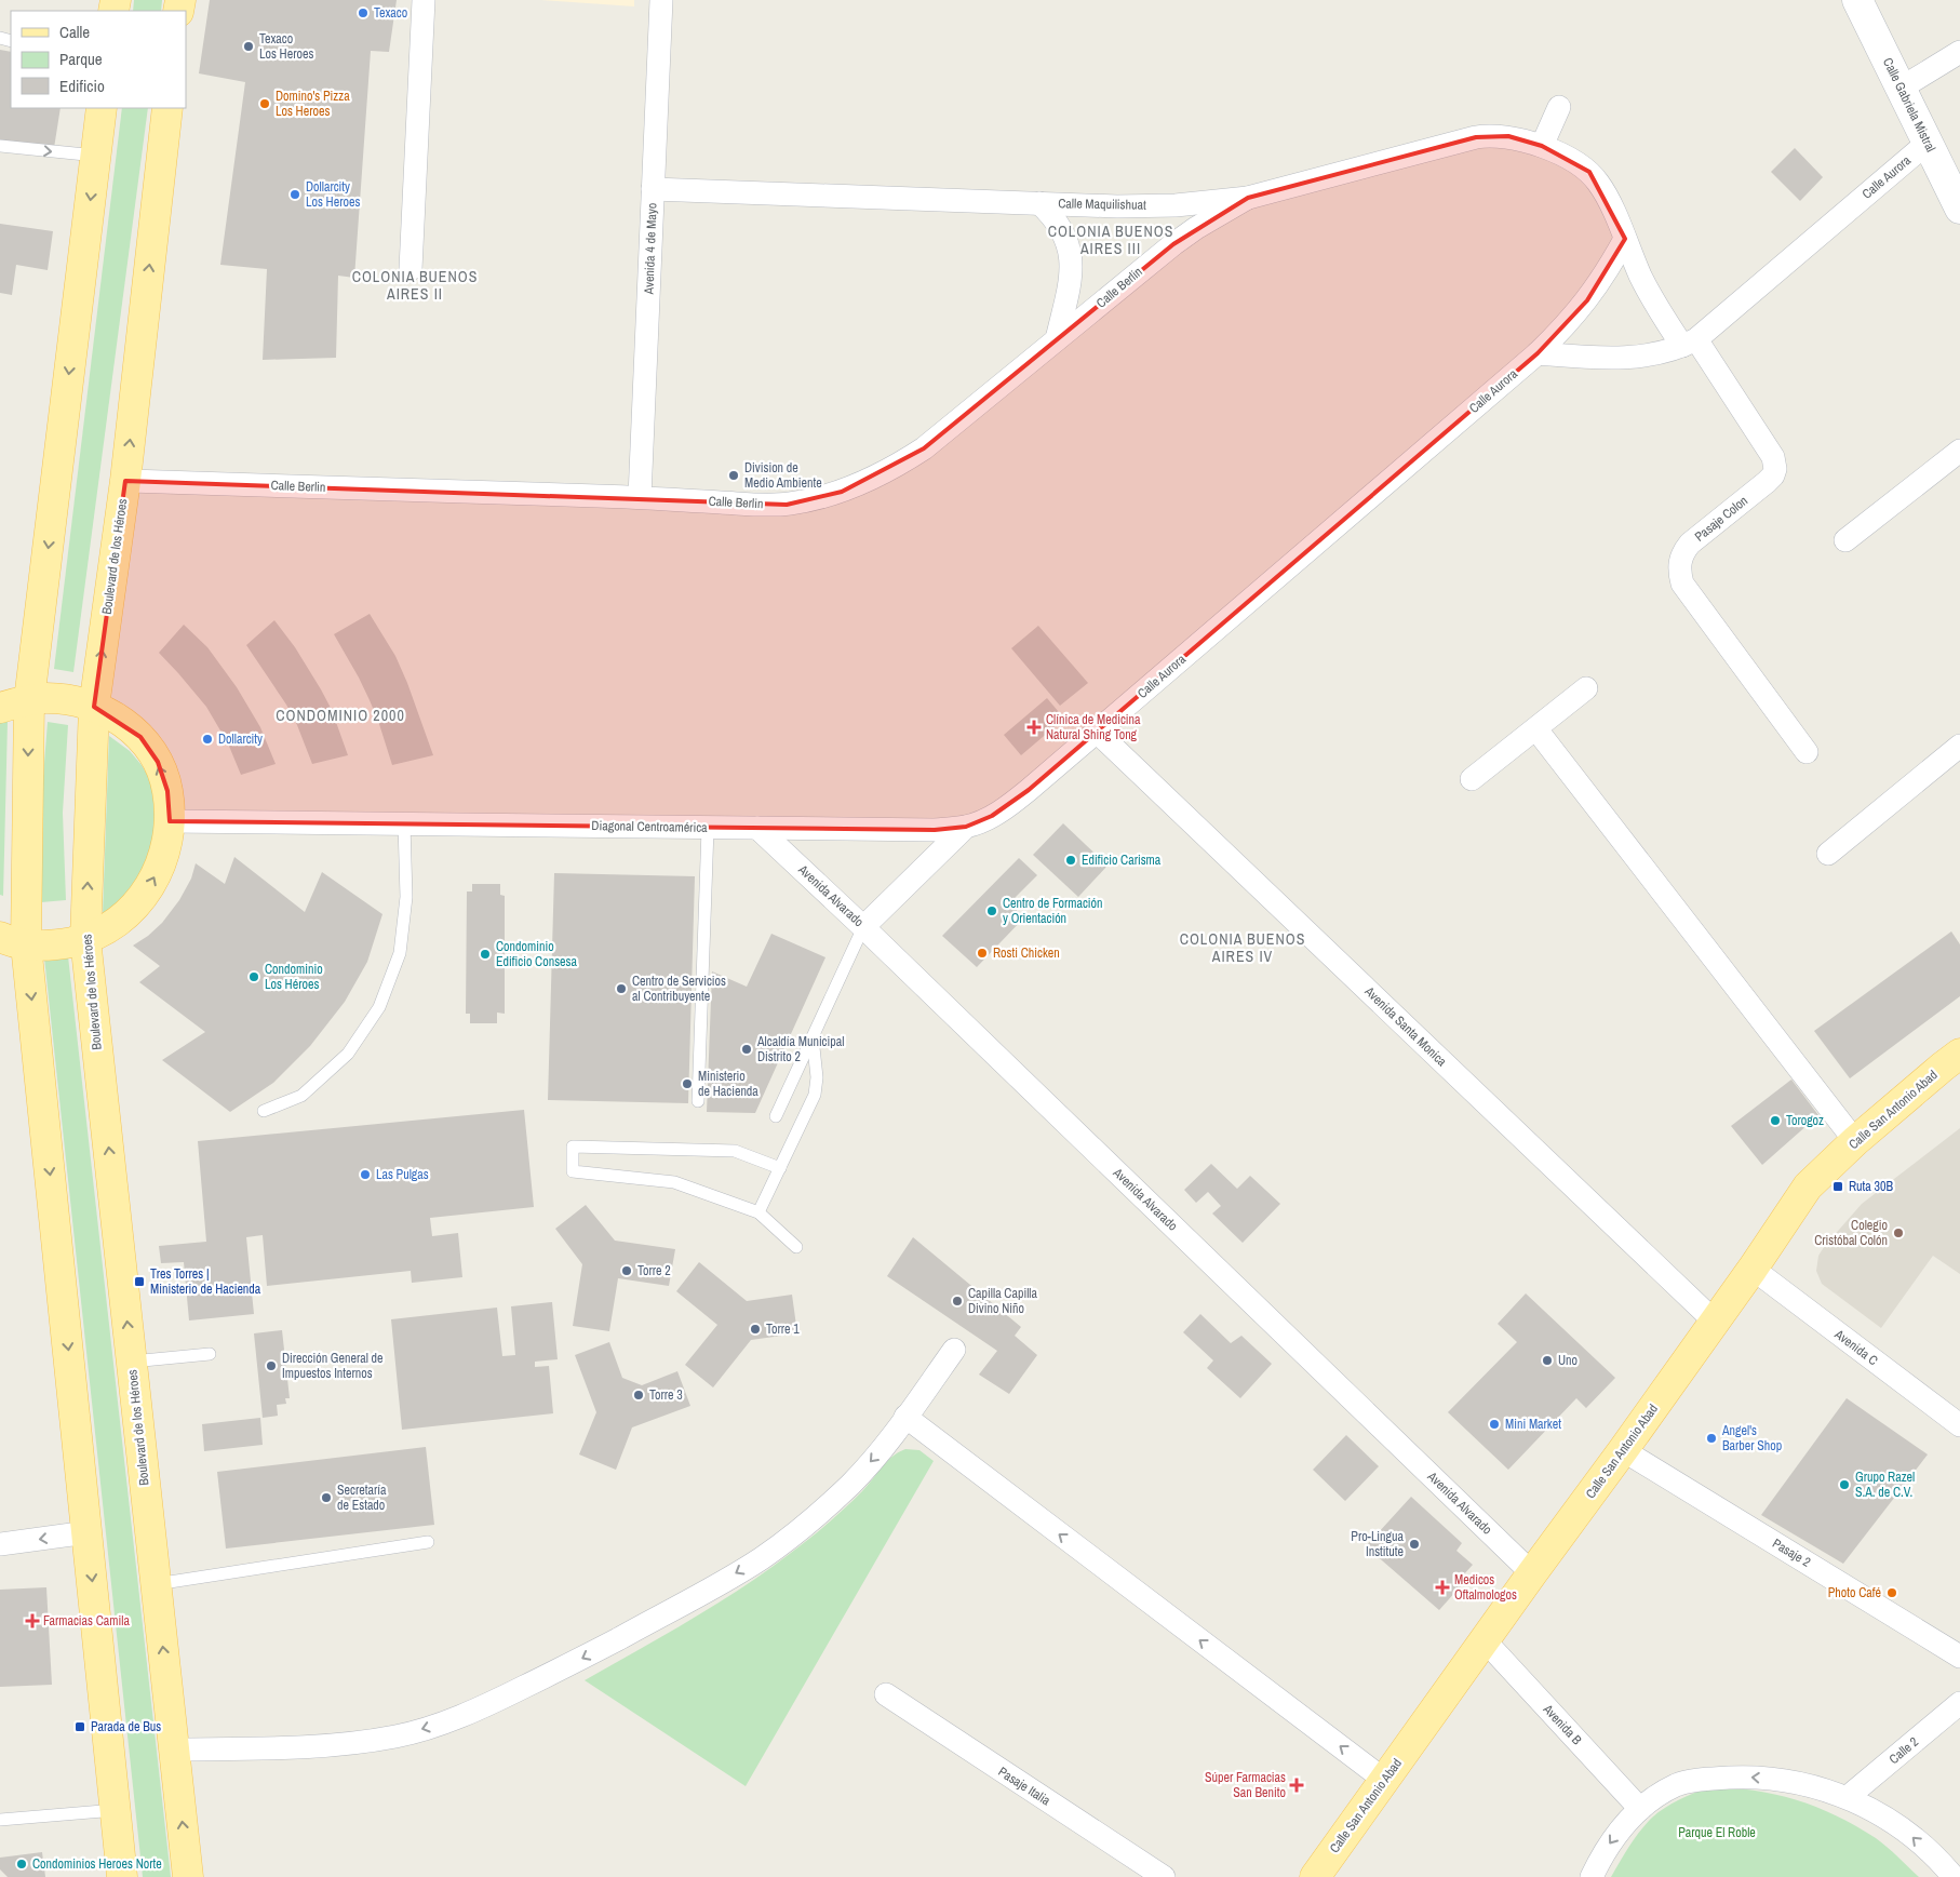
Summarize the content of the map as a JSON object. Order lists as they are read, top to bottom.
{
  "streets": {
    "main road": ["Boulevard de los Héroes", "Calle San Antonio Abad"],
    "street": [
      "Calle Gabriela Mistral",
      "Calle Aurora",
      "Calle Maquilishuat",
      "Avenida 4 de Mayo",
      "Calle Berlin",
      "Pasaje Colon",
      "Diagonal Centroamérica",
      "Avenida Alvarado",
      "Avenida Santa Monica",
      "Avenida C",
      "Pasaje 2",
      "Avenida B",
      "Calle 2",
      "Pasaje Italia"
    ]
  },
  "crossings": [
    ["Calle Gabriela Mistral", "Calle Aurora"],
    ["Calle Aurora", "Calle Maquilishuat"],
    ["Calle Aurora", "Pasaje Colon"],
    ["Calle Aurora", "Diagonal Centroamérica"],
    ["Calle Aurora", "Avenida Santa Monica"],
    ["Calle Maquilishuat", "Avenida 4 de Mayo"],
    ["Calle Maquilishuat", "Calle Berlin"],
    ["Calle Maquilishuat", "Pasaje Colon"],
    ["Avenida 4 de Mayo", "Calle Berlin"],
    ["Calle Berlin", "Boulevard de los Héroes"],
    ["Diagonal Centroamérica", "Avenida Alvarado"],
    ["Diagonal Centroamérica", "Avenida Santa Monica"],
    ["Avenida Alvarado", "Calle San Antonio Abad"],
    ["Avenida Santa Monica", "Calle San Antonio Abad"],
    ["Calle San Antonio Abad", "Avenida C"],
    ["Calle San Antonio Abad", "Pasaje 2"],
    ["Calle San Antonio Abad", "Avenida B"]
  ],
  "districts": [
    "COLONIA BUENOS AIRES III",
    "COLONIA BUENOS AIRES II",
    "CONDOMINIO 2000",
    "COLONIA BUENOS AIRES IV"
  ],
  "parks": ["Parque El Roble"],
  "places": {
    "other": [
      "Texaco",
      "Texaco Los Heroes",
      "Domino's Pizza Los Heroes",
      "Dollarcity Los Heroes",
      "Division de Medio Ambiente",
      "Dollarcity",
      "Edificio Carisma",
      "Centro de Formación y Orientación",
      "Rosti Chicken",
      "Condominio Edificio Consesa",
      "Condominio Los Héroes",
      "Centro de Servicios al Contribuyente",
      "Alcaldía Municipal Distrito 2",
      "Ministerio de Hacienda",
      "Torogoz",
      "Las Pulgas",
      "Colegio Cristóbal Colón",
      "Torre 2",
      "Capilla Capilla Divino Niño",
      "Torre 1",
      "Uno",
      "Dirección General de Impuestos Internos",
      "Torre 3",
      "Mini Market",
      "Angel's Barber Shop",
      "Grupo Razel S.A. de C.V.",
      "Secretaría de Estado",
      "Pro-Lingua Institute",
      "Photo Café",
      "Condominios Heroes Norte"
    ],
    "health": [
      "Clínica de Medicina Natural Shing Tong",
      "Medicos Oftalmologos",
      "Farmacias Camila",
      "Súper Farmacias San Benito"
    ],
    "transit": ["Ruta 30B", "Tres Torres | Ministerio de Hacienda", "Parada de Bus"]
  },
  "legend": ["Calle", "Parque", "Edificio"]
}
